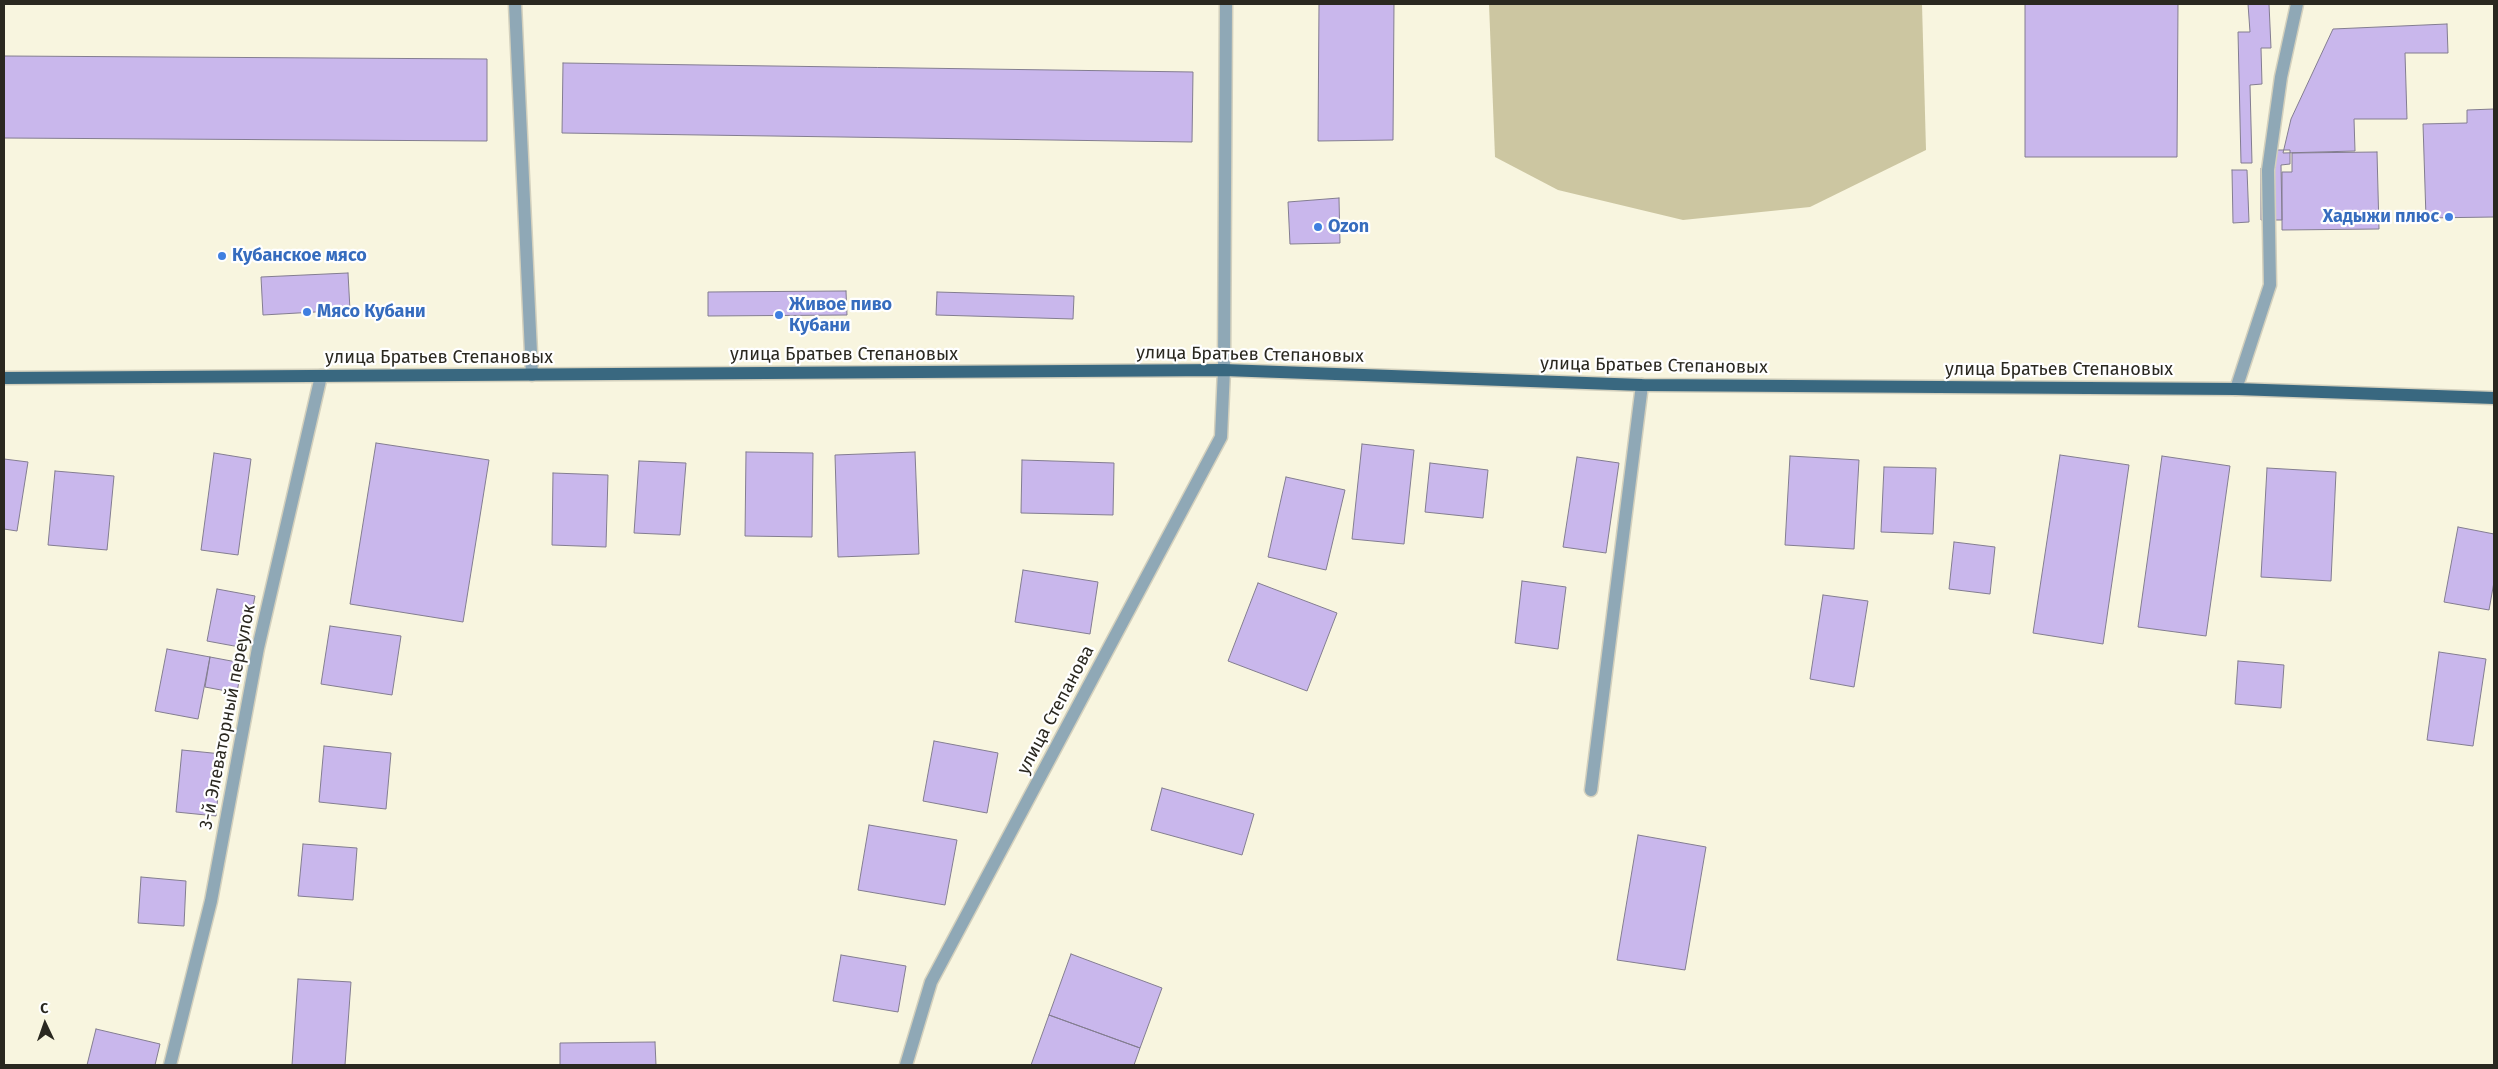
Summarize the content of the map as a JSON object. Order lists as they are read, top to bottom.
{
  "streets": {
    "main road": ["улица Братьев Степановых"],
    "street": ["улица Степанова", "3-й Элеваторный переулок"]
  },
  "crossings": [
    ["улица Братьев Степановых", "улица Степанова"],
    ["улица Братьев Степановых", "3-й Элеваторный переулок"]
  ],
  "places": [
    "Хадыжи плюс",
    "Ozon",
    "Кубанское мясо",
    "Мясо Кубани",
    "Живое пиво Кубани"
  ],
  "north": "top"
}
